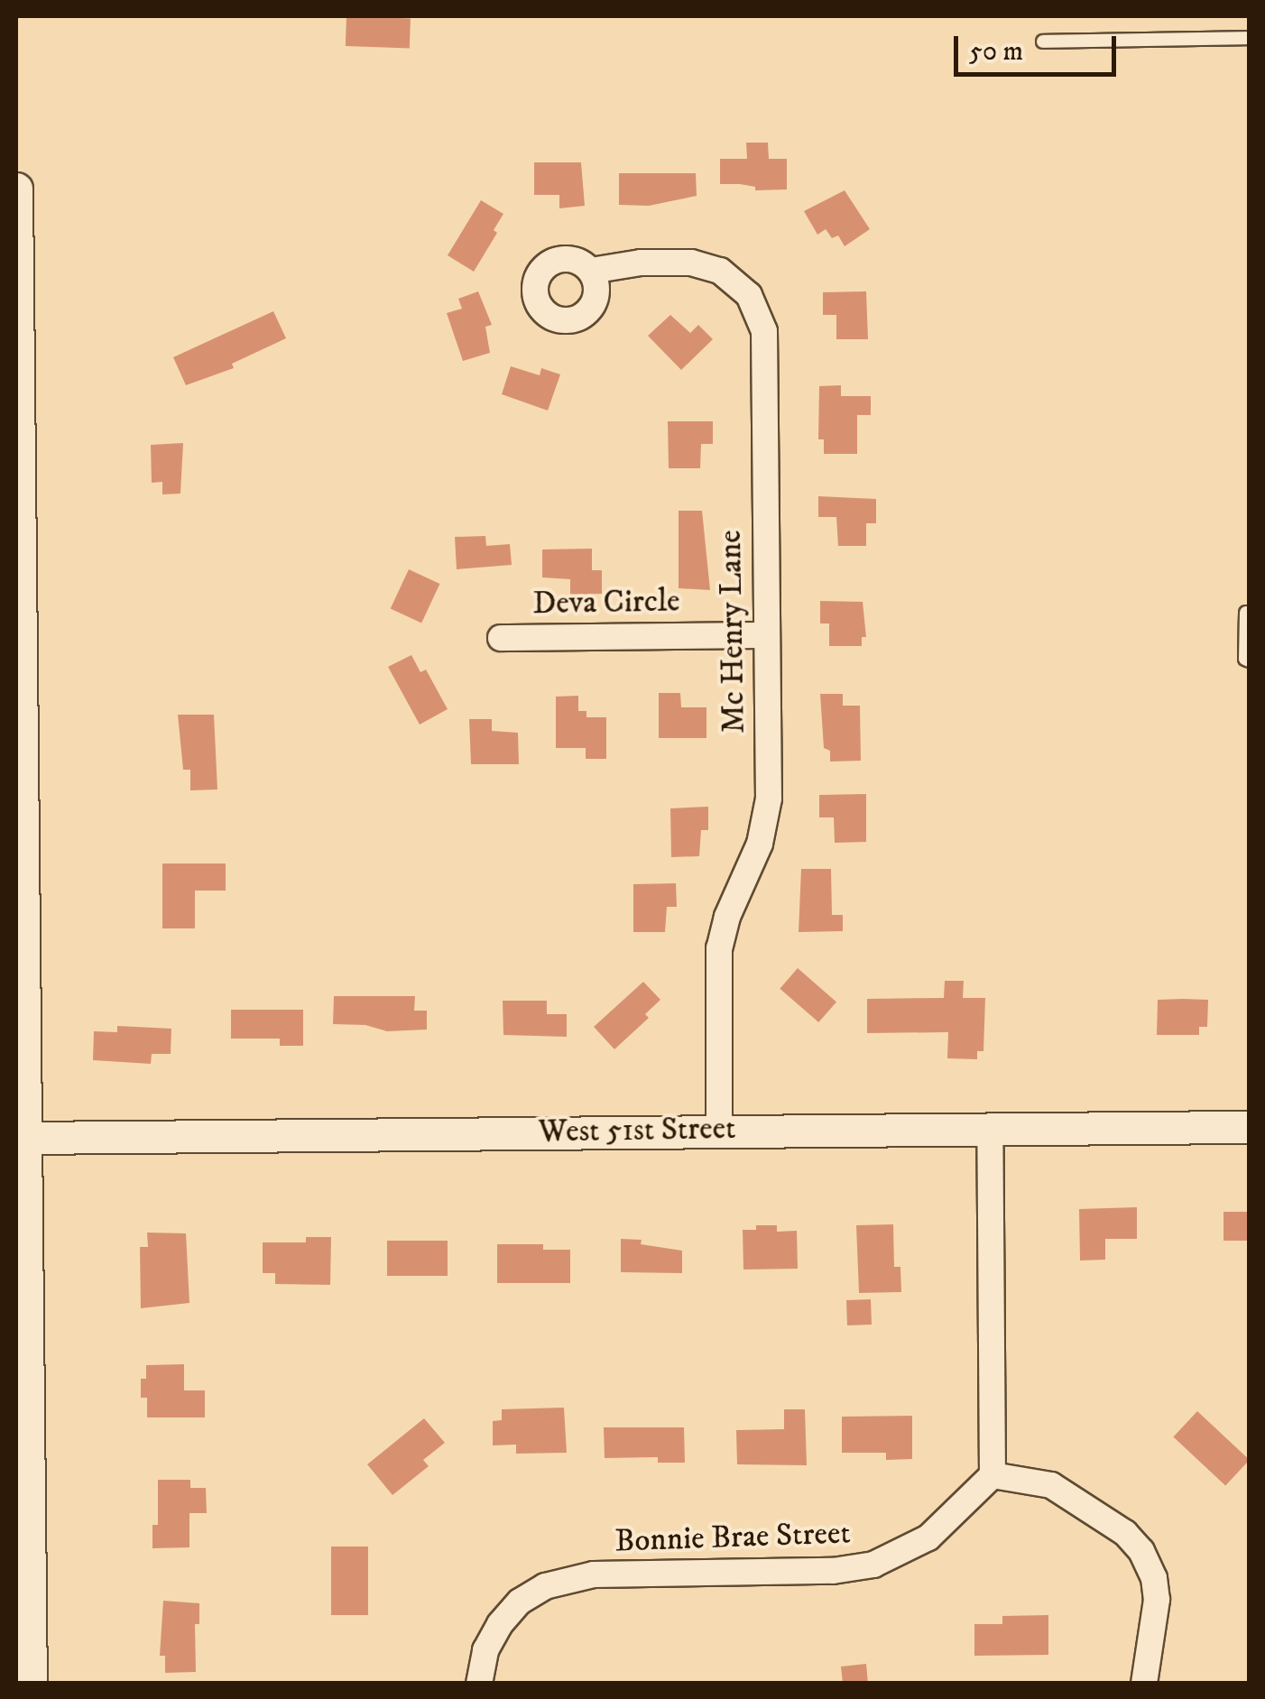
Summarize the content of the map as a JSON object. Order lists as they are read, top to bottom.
{
  "streets": {
    "street": [
      "Deva Circle",
      "Mc Henry Lane",
      "West 51st Street",
      "Bonnie Brae Street"
    ]
  },
  "crossings": [
    ["Deva Circle", "Mc Henry Lane"],
    ["Mc Henry Lane", "West 51st Street"]
  ],
  "scale_bar": "50 m"
}
